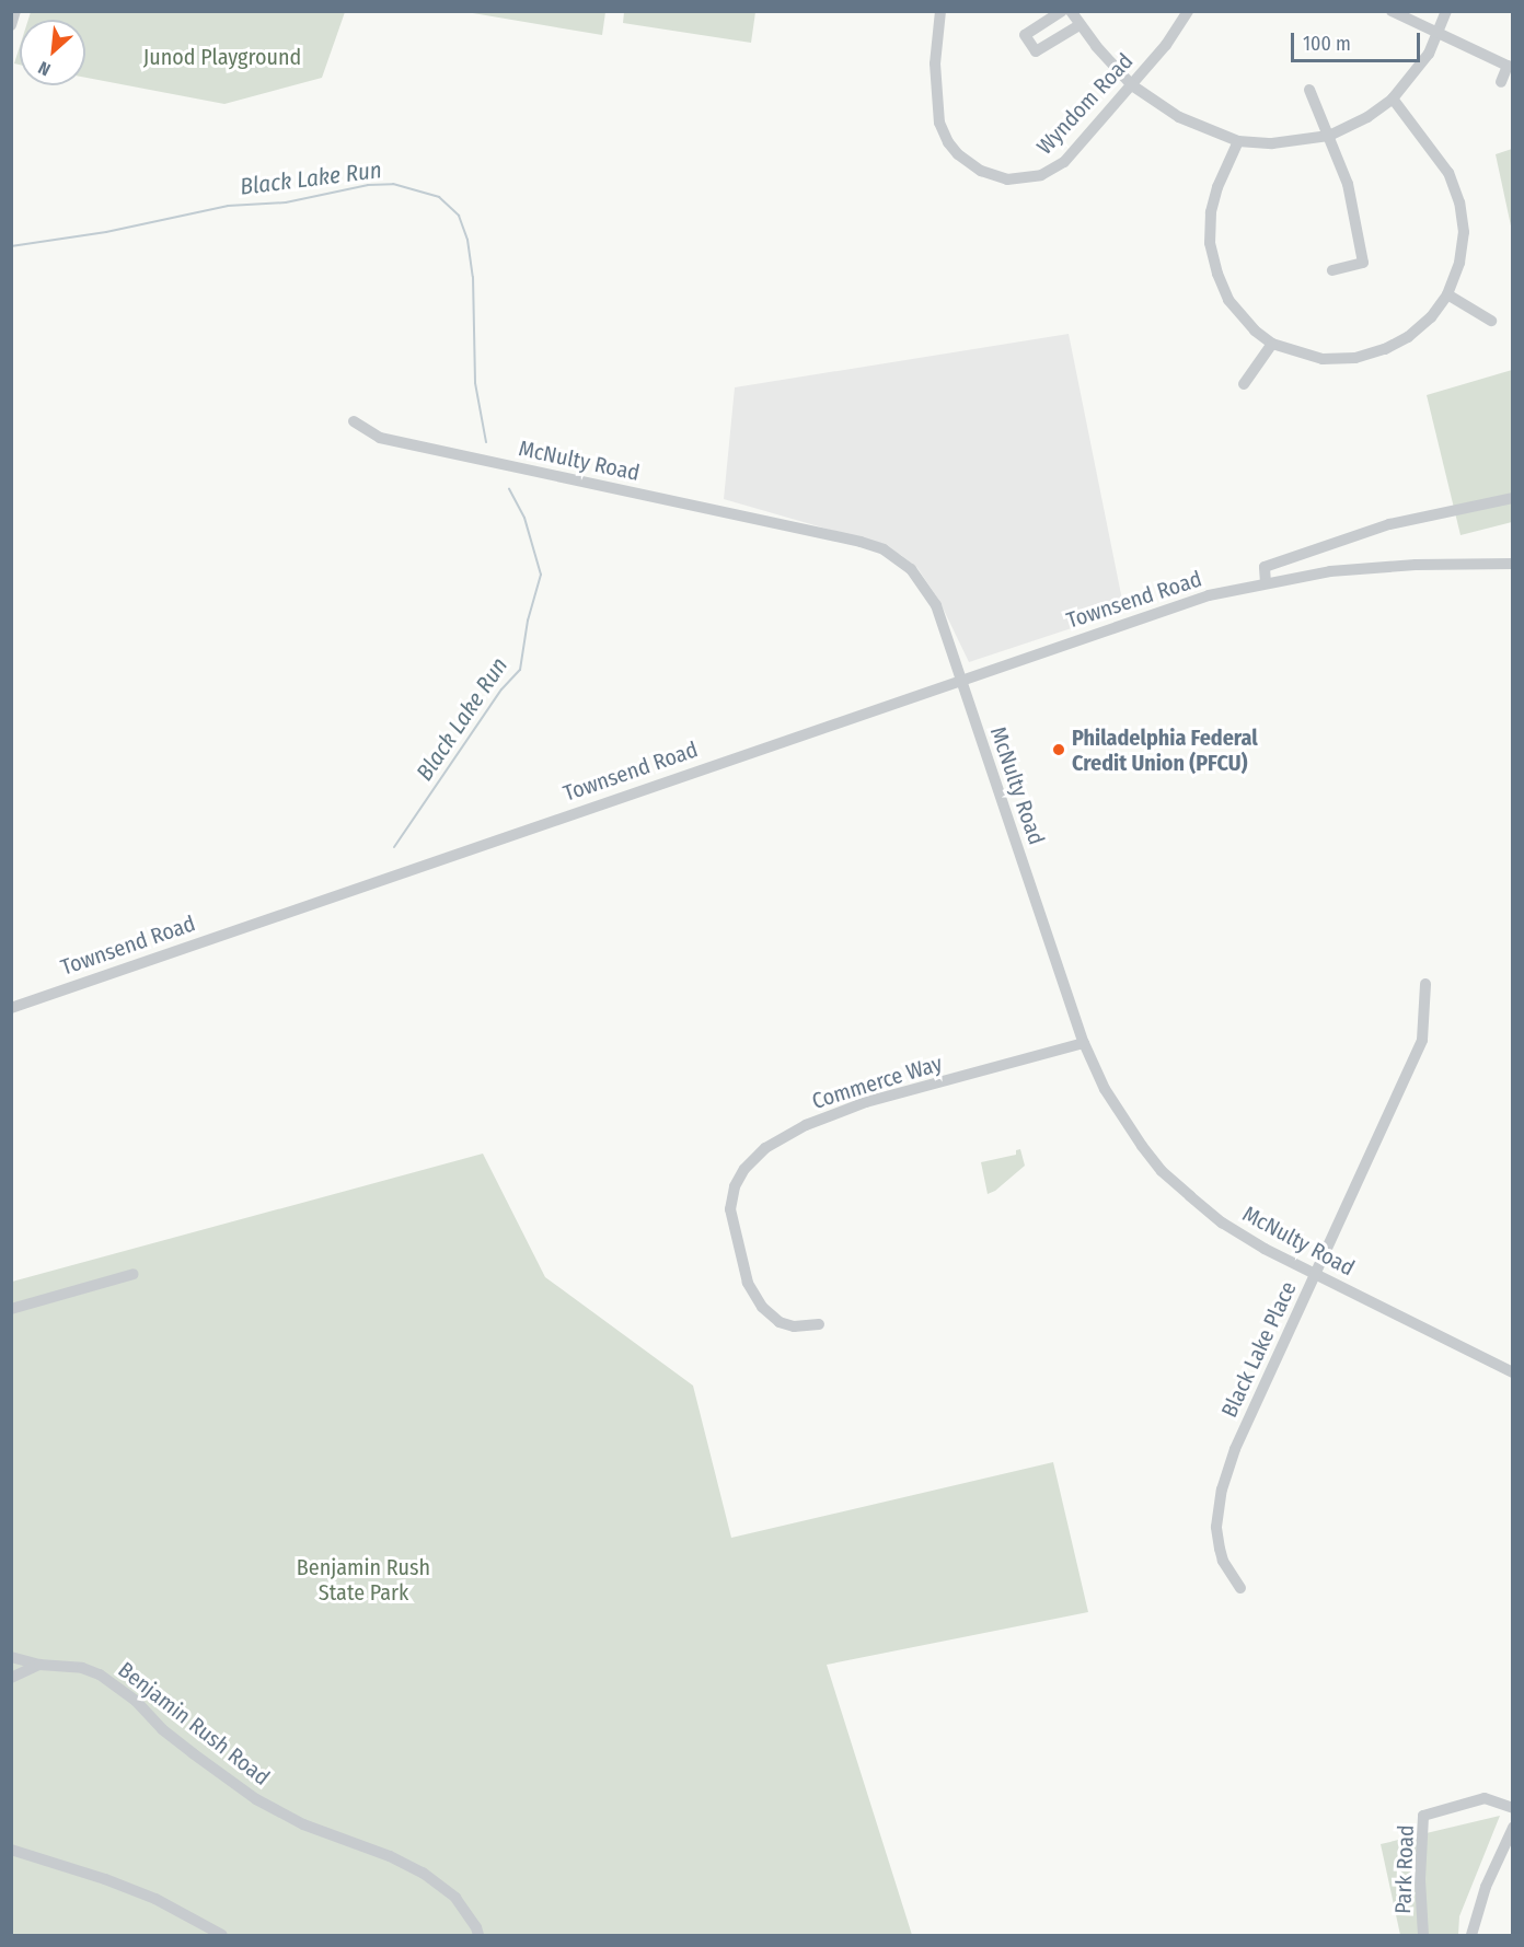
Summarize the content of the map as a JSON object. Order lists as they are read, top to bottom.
{
  "streets": {
    "street": [
      "Wyndom Road",
      "McNulty Road",
      "Townsend Road",
      "Commerce Way",
      "Black Lake Place",
      "Benjamin Rush Road",
      "Park Road"
    ]
  },
  "crossings": [
    ["McNulty Road", "Townsend Road"],
    ["McNulty Road", "Commerce Way"],
    ["McNulty Road", "Black Lake Place"]
  ],
  "water": ["Black Lake Run"],
  "parks": ["Junod Playground", "Benjamin Rush State Park"],
  "places": ["Philadelphia Federal Credit Union (PFCU)"],
  "scale_bar": "100 m",
  "north": "bottom left"
}
